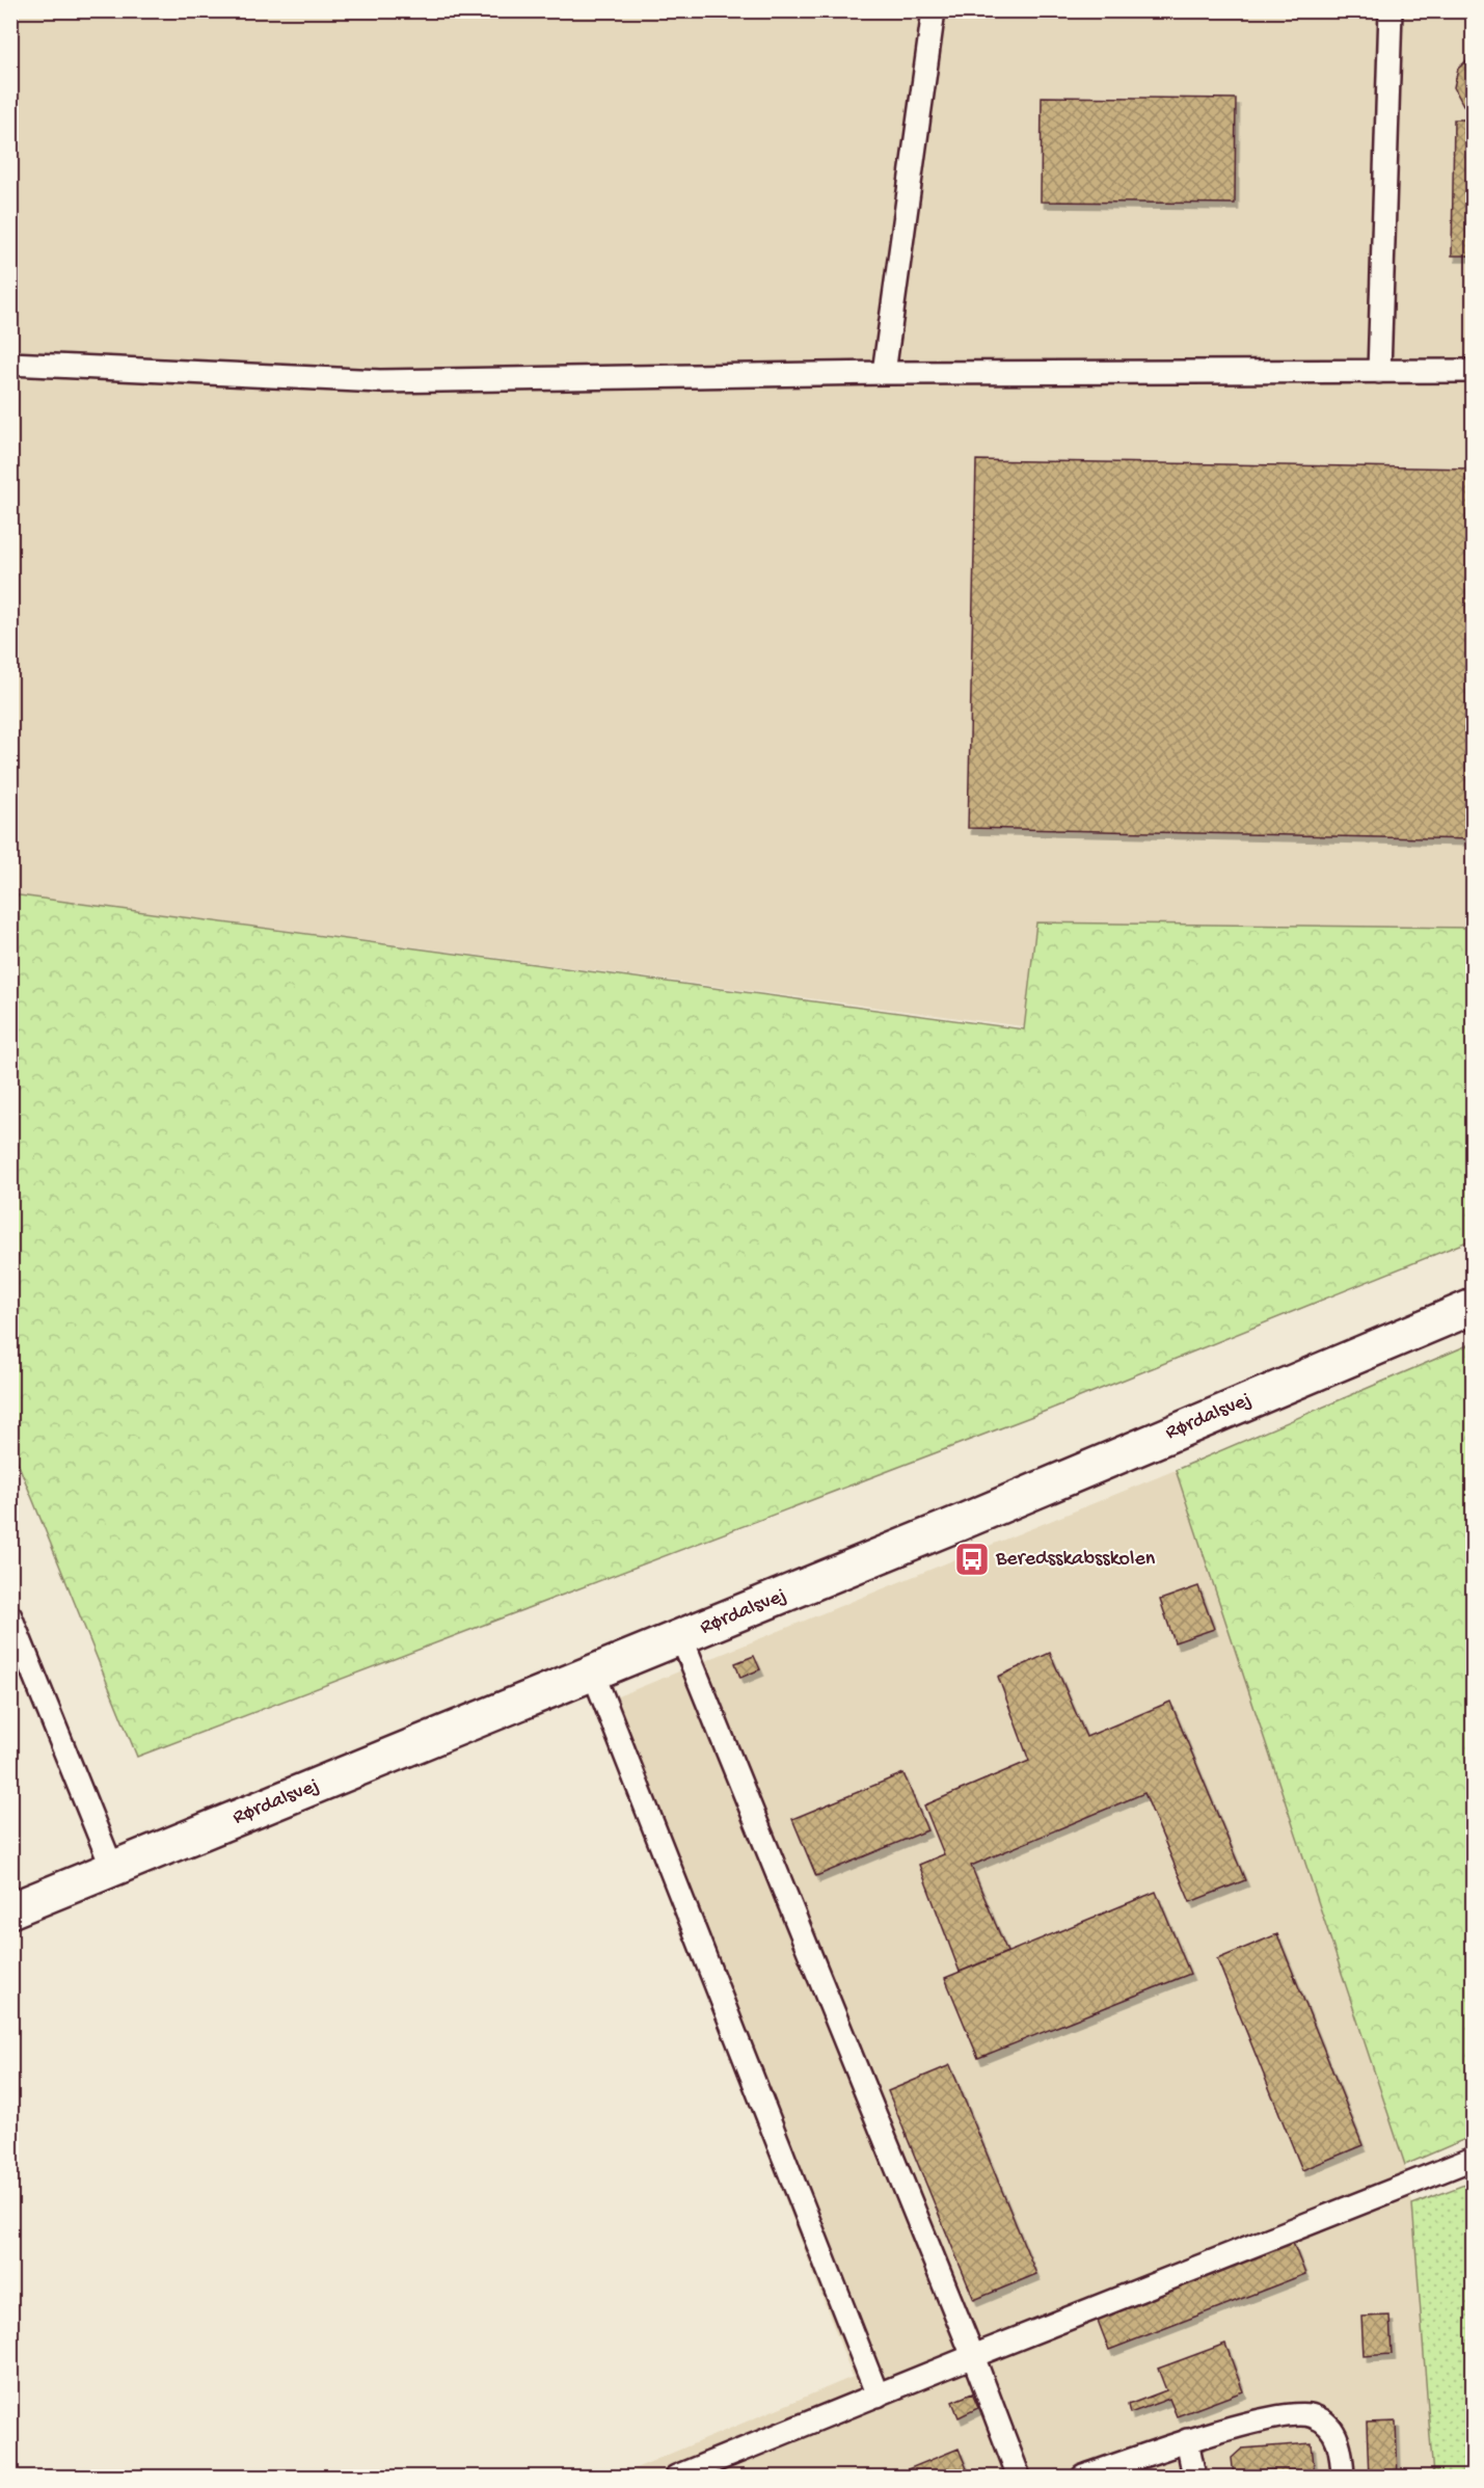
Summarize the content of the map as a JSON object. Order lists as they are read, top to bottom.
{
  "streets": {
    "street": ["Rørdalsvej"]
  },
  "places": {
    "bus stop": ["Beredsskabsskolen"]
  }
}
